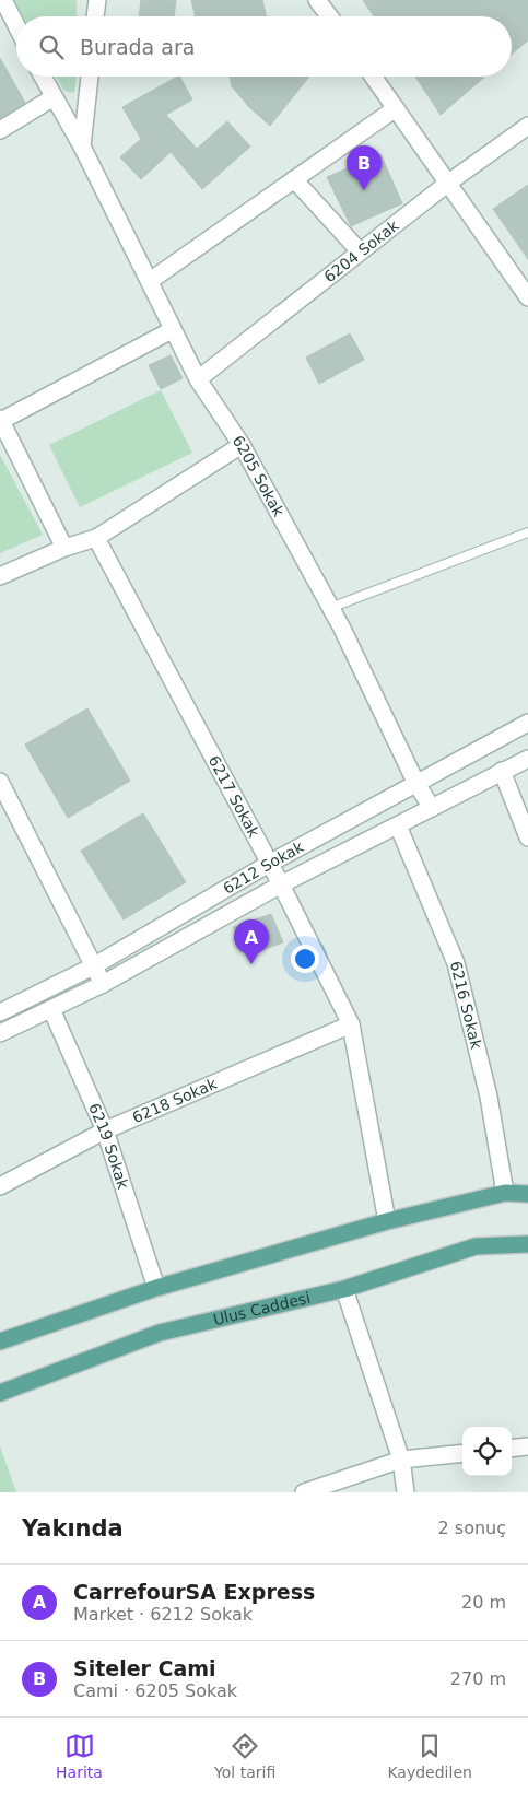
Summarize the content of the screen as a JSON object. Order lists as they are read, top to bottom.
{
  "streets": {
    "main road": ["Ulus Caddesi"],
    "street": [
      "6204 Sokak",
      "6205 Sokak",
      "6217 Sokak",
      "6212 Sokak",
      "6216 Sokak",
      "6218 Sokak",
      "6219 Sokak"
    ]
  },
  "crossings": [
    ["6204 Sokak", "6205 Sokak"],
    ["6205 Sokak", "6212 Sokak"],
    ["6217 Sokak", "6212 Sokak"],
    ["6217 Sokak", "6218 Sokak"],
    ["6212 Sokak", "6216 Sokak"],
    ["6212 Sokak", "6219 Sokak"],
    ["6218 Sokak", "6219 Sokak"]
  ],
  "page": {
    "search": "Burada ara",
    "pins": ["B", "A"],
    "heading": ["Yakında", "2 sonuç"],
    "list": [
      {
        "mark": "A",
        "name": "CarrefourSA Express",
        "note": "Market · 6212 Sokak",
        "value": "20 m"
      },
      {
        "mark": "B",
        "name": "Siteler Cami",
        "note": "Cami · 6205 Sokak",
        "value": "270 m"
      }
    ],
    "nav": ["Harita", "Yol tarifi", "Kaydedilen"]
  }
}
